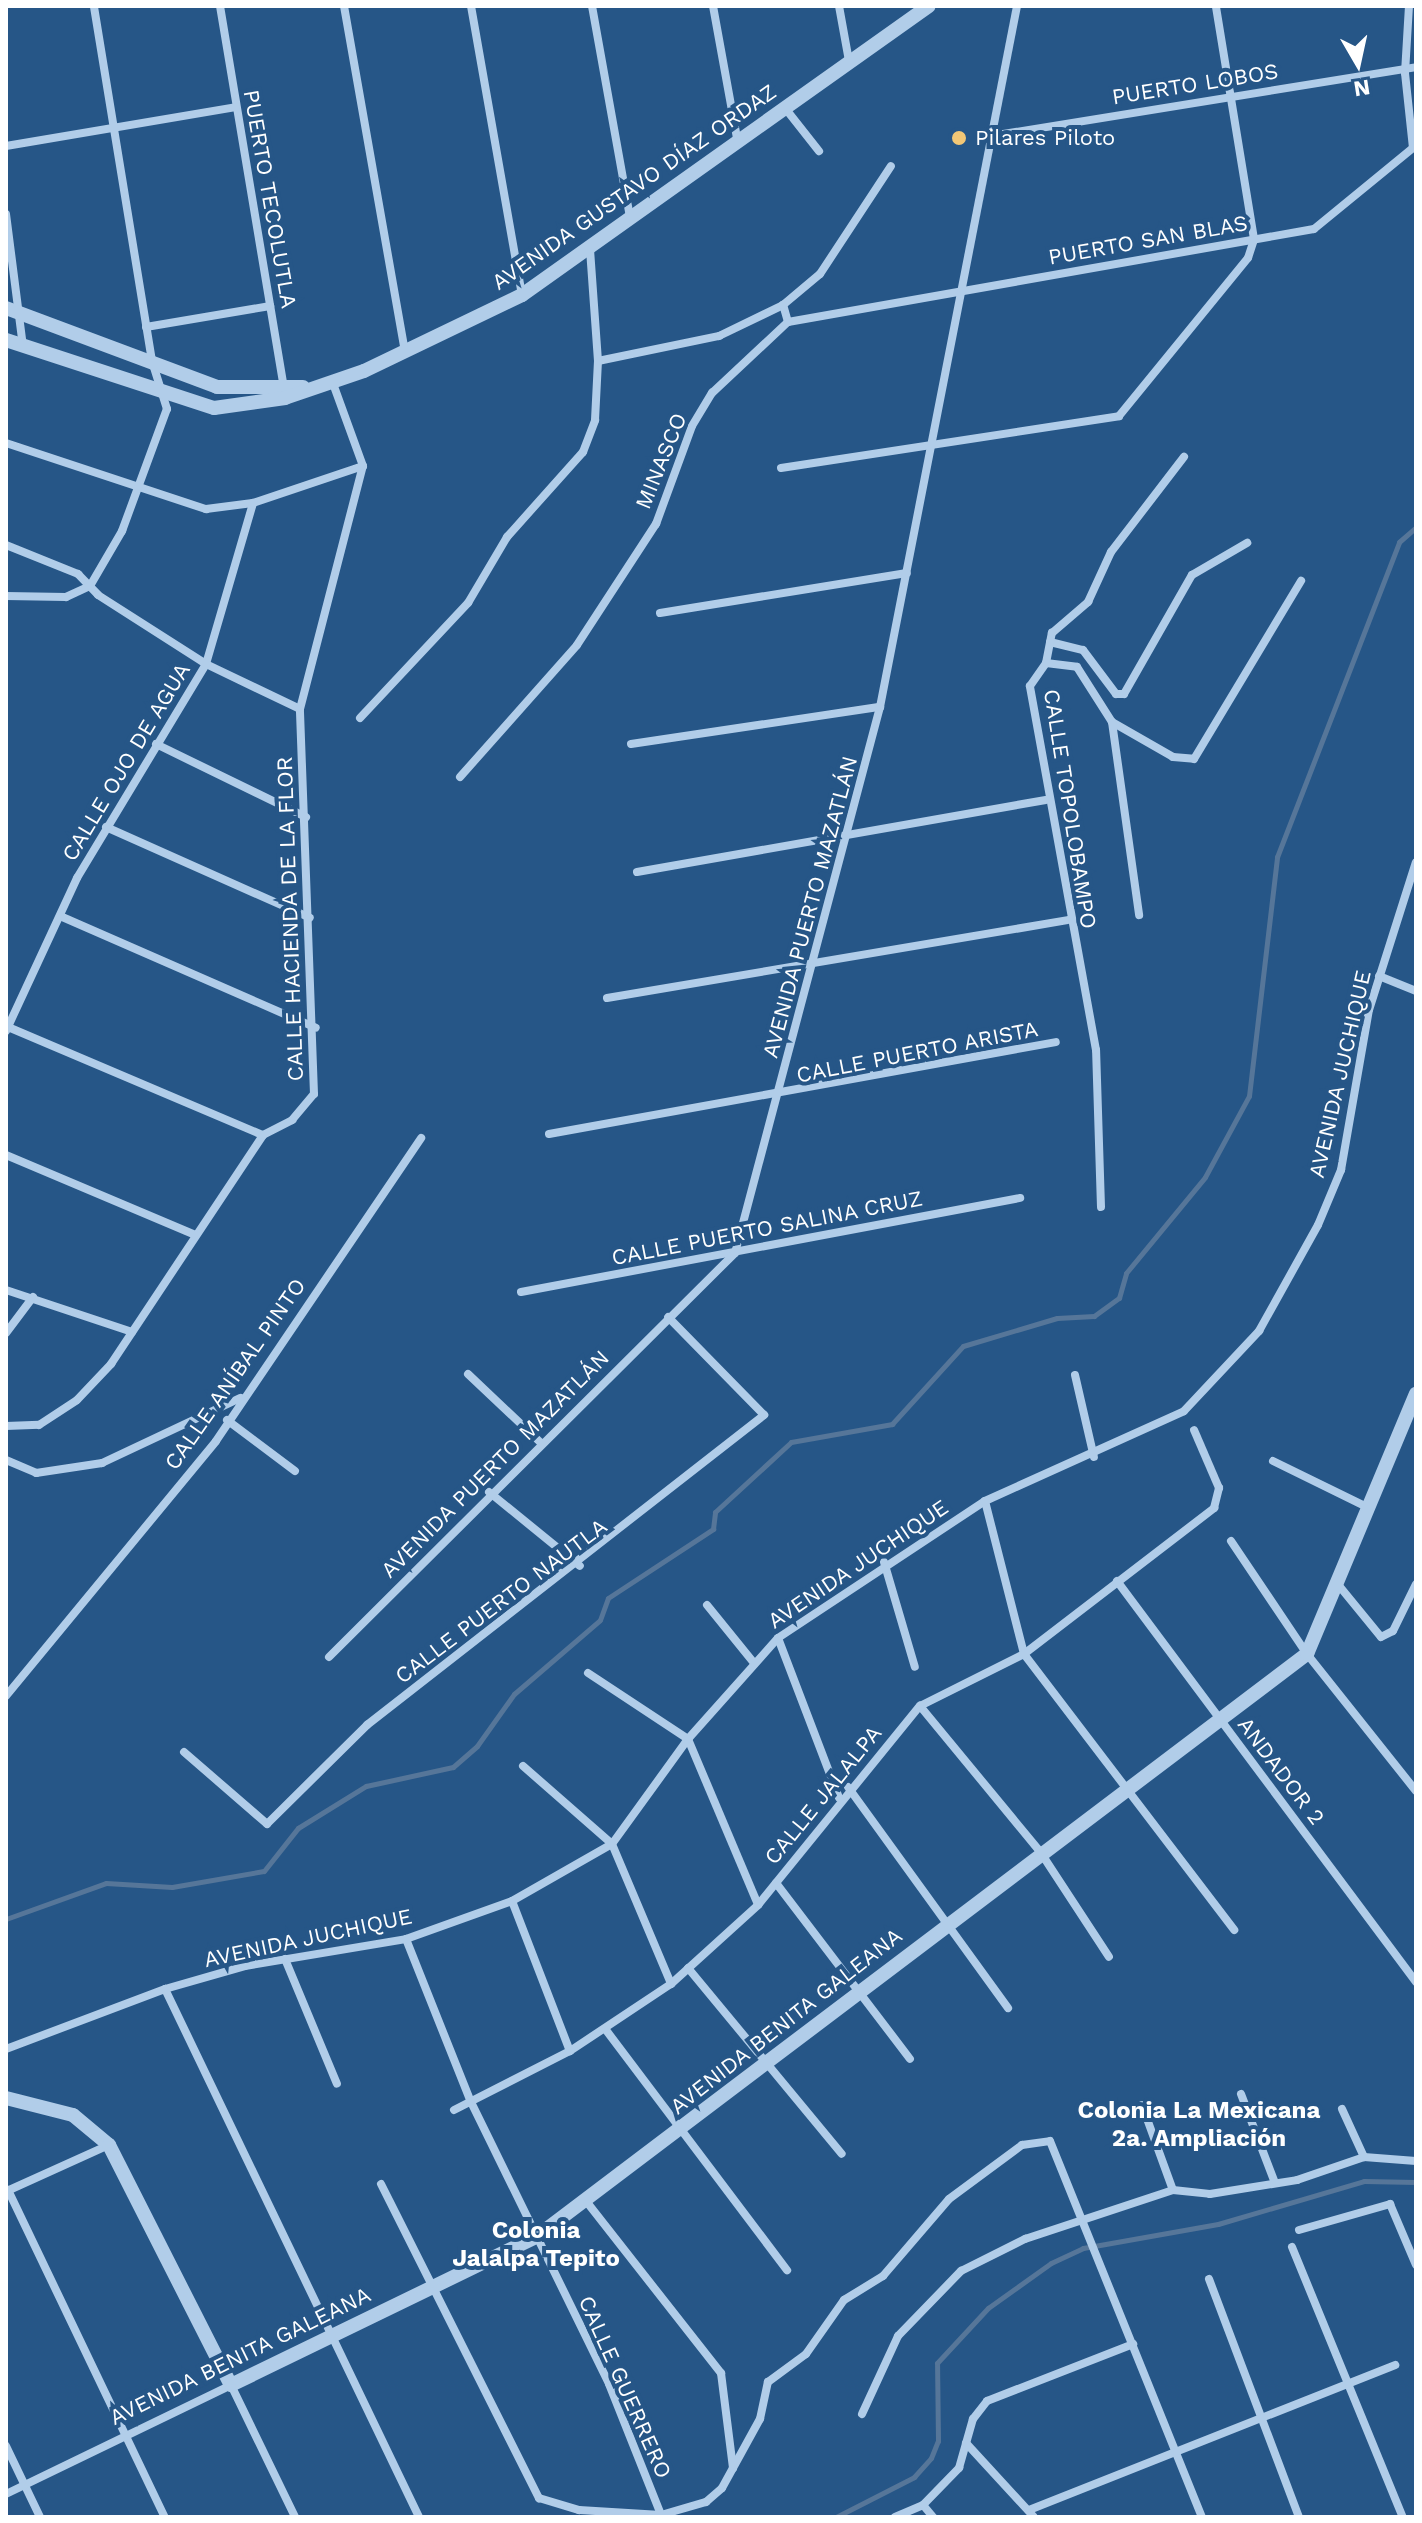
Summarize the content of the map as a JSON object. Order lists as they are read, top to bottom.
{
  "streets": {
    "street": [
      "PUERTO LOBOS",
      "AVENIDA GUSTAVO DÍAZ ORDAZ",
      "PUERTO TECOLUTLA",
      "PUERTO SAN BLAS",
      "MINASCO",
      "CALLE OJO DE AGUA",
      "CALLE TOPOLOBAMPO",
      "AVENIDA PUERTO MAZATLÁN",
      "CALLE HACIENDA DE LA FLOR",
      "CALLE PUERTO ARISTA",
      "AVENIDA JUCHIQUE",
      "CALLE PUERTO SALINA CRUZ",
      "CALLE ANÍBAL PINTO",
      "CALLE PUERTO NAUTLA",
      "ANDADOR 2",
      "CALLE JALALPA",
      "AVENIDA BENITA GALEANA",
      "CALLE GUERRERO"
    ]
  },
  "crossings": [
    ["PUERTO LOBOS", "PUERTO SAN BLAS"],
    ["PUERTO LOBOS", "AVENIDA PUERTO MAZATLÁN"],
    ["AVENIDA GUSTAVO DÍAZ ORDAZ", "PUERTO TECOLUTLA"],
    ["PUERTO SAN BLAS", "MINASCO"],
    ["PUERTO SAN BLAS", "AVENIDA PUERTO MAZATLÁN"],
    ["AVENIDA PUERTO MAZATLÁN", "CALLE PUERTO ARISTA"],
    ["AVENIDA PUERTO MAZATLÁN", "CALLE PUERTO SALINA CRUZ"],
    ["AVENIDA PUERTO MAZATLÁN", "CALLE PUERTO NAUTLA"],
    ["AVENIDA JUCHIQUE", "CALLE GUERRERO"],
    ["ANDADOR 2", "CALLE JALALPA"],
    ["ANDADOR 2", "AVENIDA BENITA GALEANA"],
    ["CALLE JALALPA", "CALLE GUERRERO"],
    ["AVENIDA BENITA GALEANA", "CALLE GUERRERO"]
  ],
  "districts": ["Colonia La Mexicana 2a. Ampliación", "Colonia Jalalpa Tepito"],
  "places": ["Pilares Piloto"],
  "north": "bottom"
}
